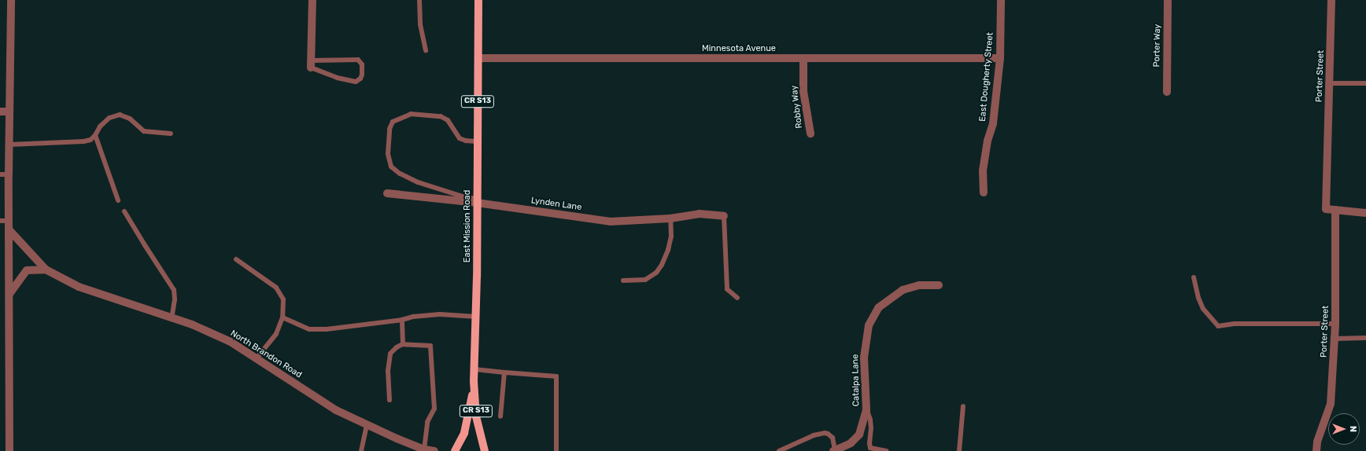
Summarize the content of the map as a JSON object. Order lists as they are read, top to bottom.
{
  "streets": {
    "main road": ["CR S13", "East Mission Road"],
    "street": [
      "Porter Way",
      "Minnesota Avenue",
      "Porter Street",
      "East Dougherty Street",
      "Robby Way",
      "Lynden Lane",
      "North Brandon Road",
      "Catalpa Lane"
    ]
  },
  "crossings": [
    ["Minnesota Avenue", "East Dougherty Street"],
    ["Minnesota Avenue", "Robby Way"],
    ["Minnesota Avenue", "East Mission Road"],
    ["Lynden Lane", "East Mission Road"]
  ],
  "north": "right"
}
